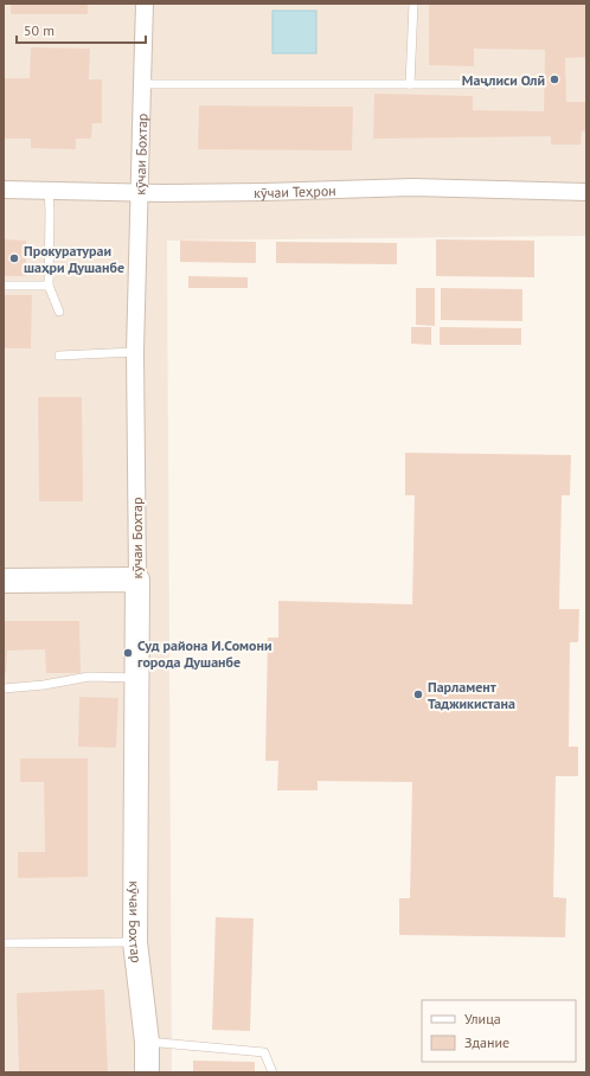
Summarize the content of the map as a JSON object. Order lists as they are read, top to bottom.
{
  "streets": {
    "street": ["кӯчаи Бохтар", "кӯчаи Теҳрон"]
  },
  "crossings": [
    ["кӯчаи Бохтар", "кӯчаи Теҳрон"]
  ],
  "places": [
    "Маҷлиси Олӣ",
    "Прокуратураи шаҳри Душанбе",
    "Суд района И.Сомони города Душанбе",
    "Парламент Таджикистана"
  ],
  "legend": ["Улица", "Здание"],
  "scale_bar": "50 m"
}
